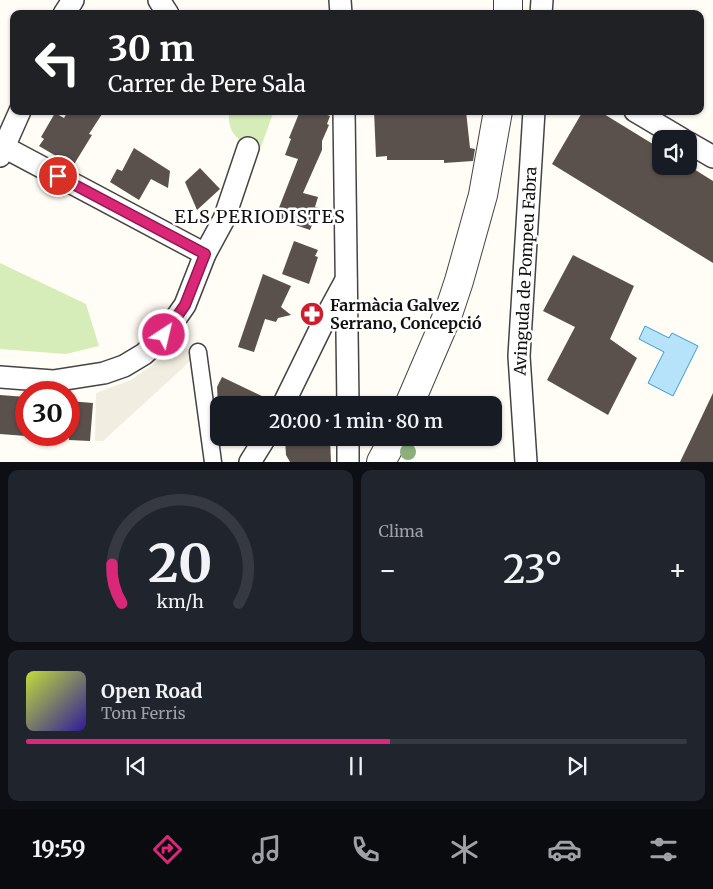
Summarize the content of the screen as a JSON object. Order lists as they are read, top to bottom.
{
  "streets": {
    "street": ["Avinguda de Pompeu Fabra"]
  },
  "districts": ["ELS PERIODISTES"],
  "places": {
    "pharmacy": ["Farmàcia Galvez Serrano, Concepció"]
  },
  "page": {
    "turn": ["30 m", "Carrer de Pere Sala"],
    "limit": "30",
    "trip": "20:00 · 1 min · 80 m",
    "tile": "Clima",
    "heat": ["−", "23°", "+"],
    "song": ["Open Road", "Tom Ferris"],
    "tabs": "19:59",
    "gauge": ["20", "km/h"]
  }
}
